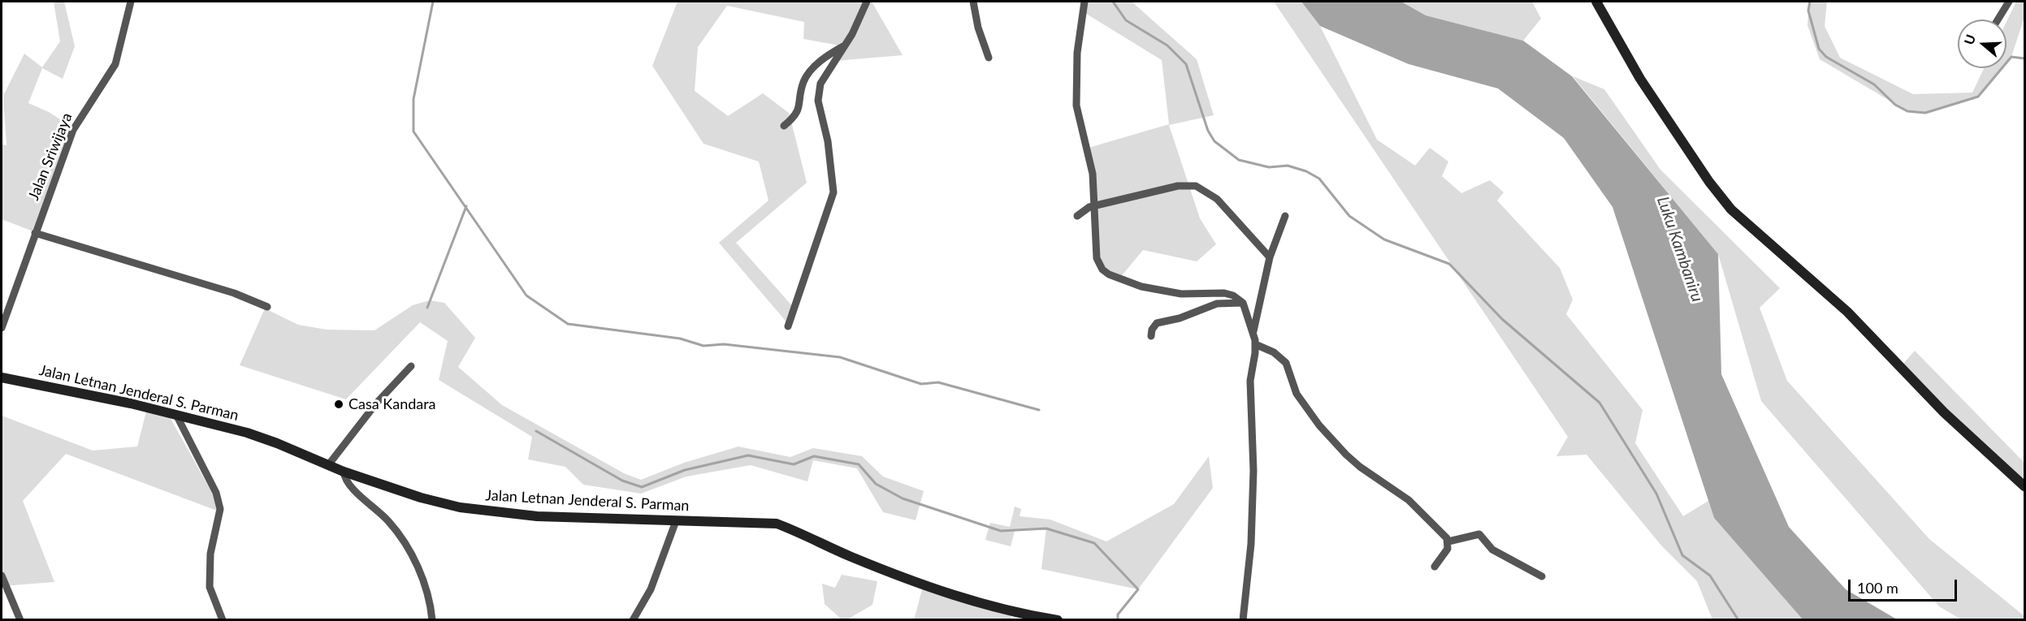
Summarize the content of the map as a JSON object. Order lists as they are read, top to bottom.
{
  "streets": {
    "street": ["Jalan Sriwijaya", "Jalan Letnan Jenderal S. Parman"]
  },
  "water": ["Luku Kambaniru"],
  "places": ["Casa Kandara"],
  "scale_bar": "100 m",
  "north": "left"
}
